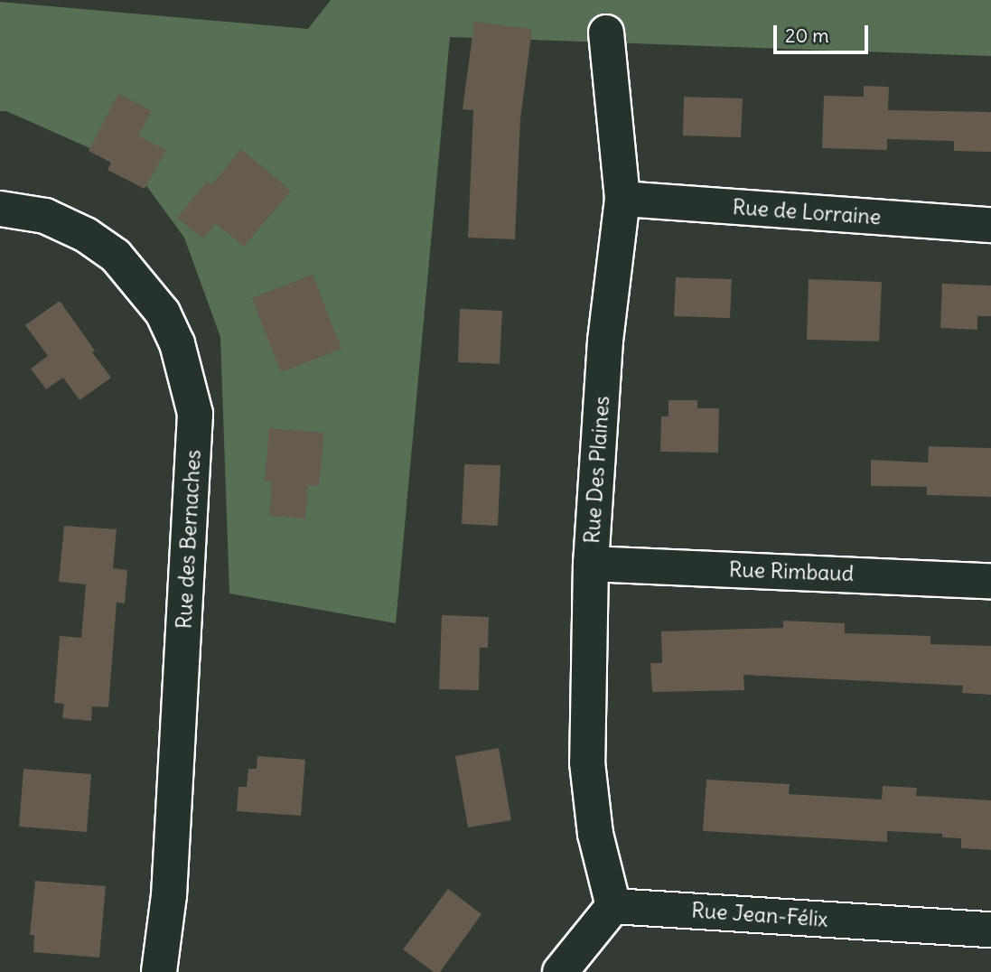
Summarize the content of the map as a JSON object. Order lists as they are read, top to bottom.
{
  "streets": {
    "street": [
      "Rue de Lorraine",
      "Rue Des Plaines",
      "Rue des Bernaches",
      "Rue Rimbaud",
      "Rue Jean-Félix"
    ]
  },
  "crossings": [
    ["Rue de Lorraine", "Rue Des Plaines"],
    ["Rue Des Plaines", "Rue Rimbaud"],
    ["Rue Des Plaines", "Rue Jean-Félix"]
  ],
  "scale_bar": "20 m"
}
